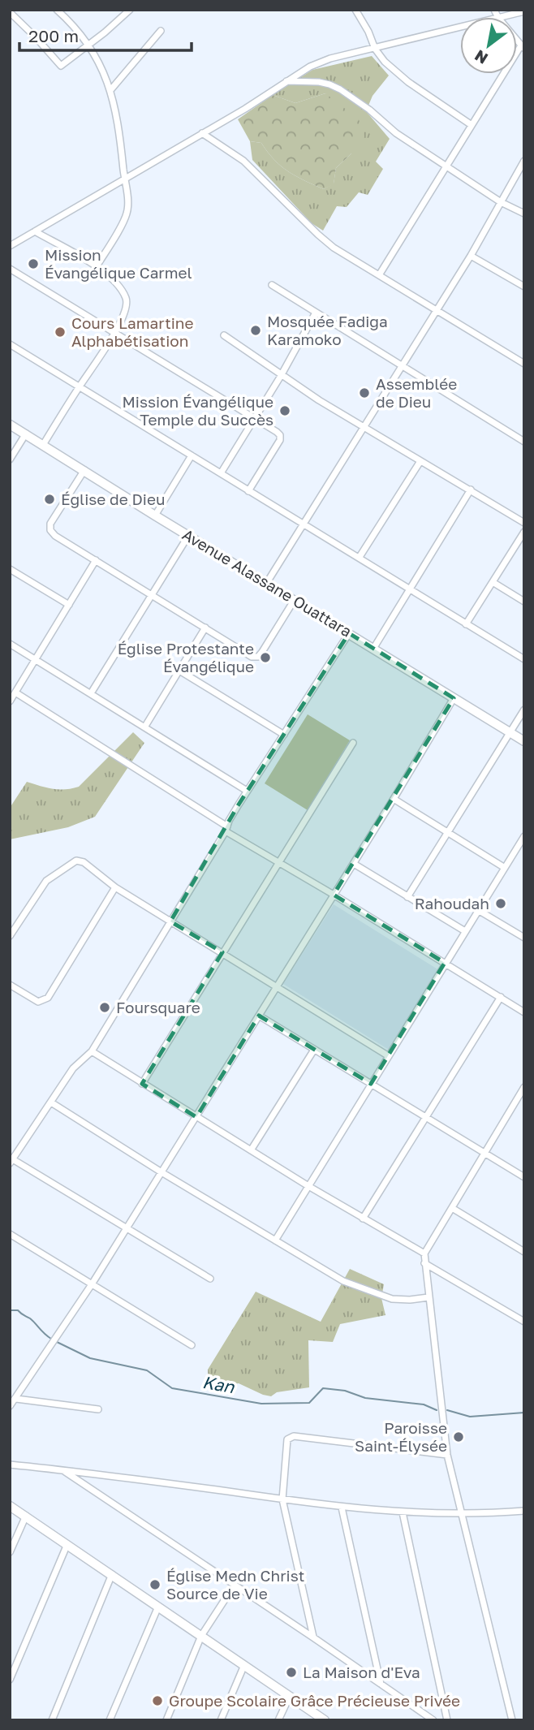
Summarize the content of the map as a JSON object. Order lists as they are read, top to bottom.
{
  "streets": {
    "street": ["Avenue Alassane Ouattara"]
  },
  "water": ["Kan"],
  "places": [
    "Mission Évangélique Carmel",
    "Mosquée Fadiga Karamoko",
    "Cours Lamartine Alphabétisation",
    "Assemblée de Dieu",
    "Mission Évangélique Temple du Succès",
    "Église de Dieu",
    "Église Protestante Évangélique",
    "Rahoudah",
    "Foursquare",
    "Paroisse Saint-Élysée",
    "Église Medn Christ Source de Vie",
    "La Maison d'Eva",
    "Groupe Scolaire Grâce Précieuse Privée"
  ],
  "scale_bar": "200 m",
  "north": "bottom left"
}
